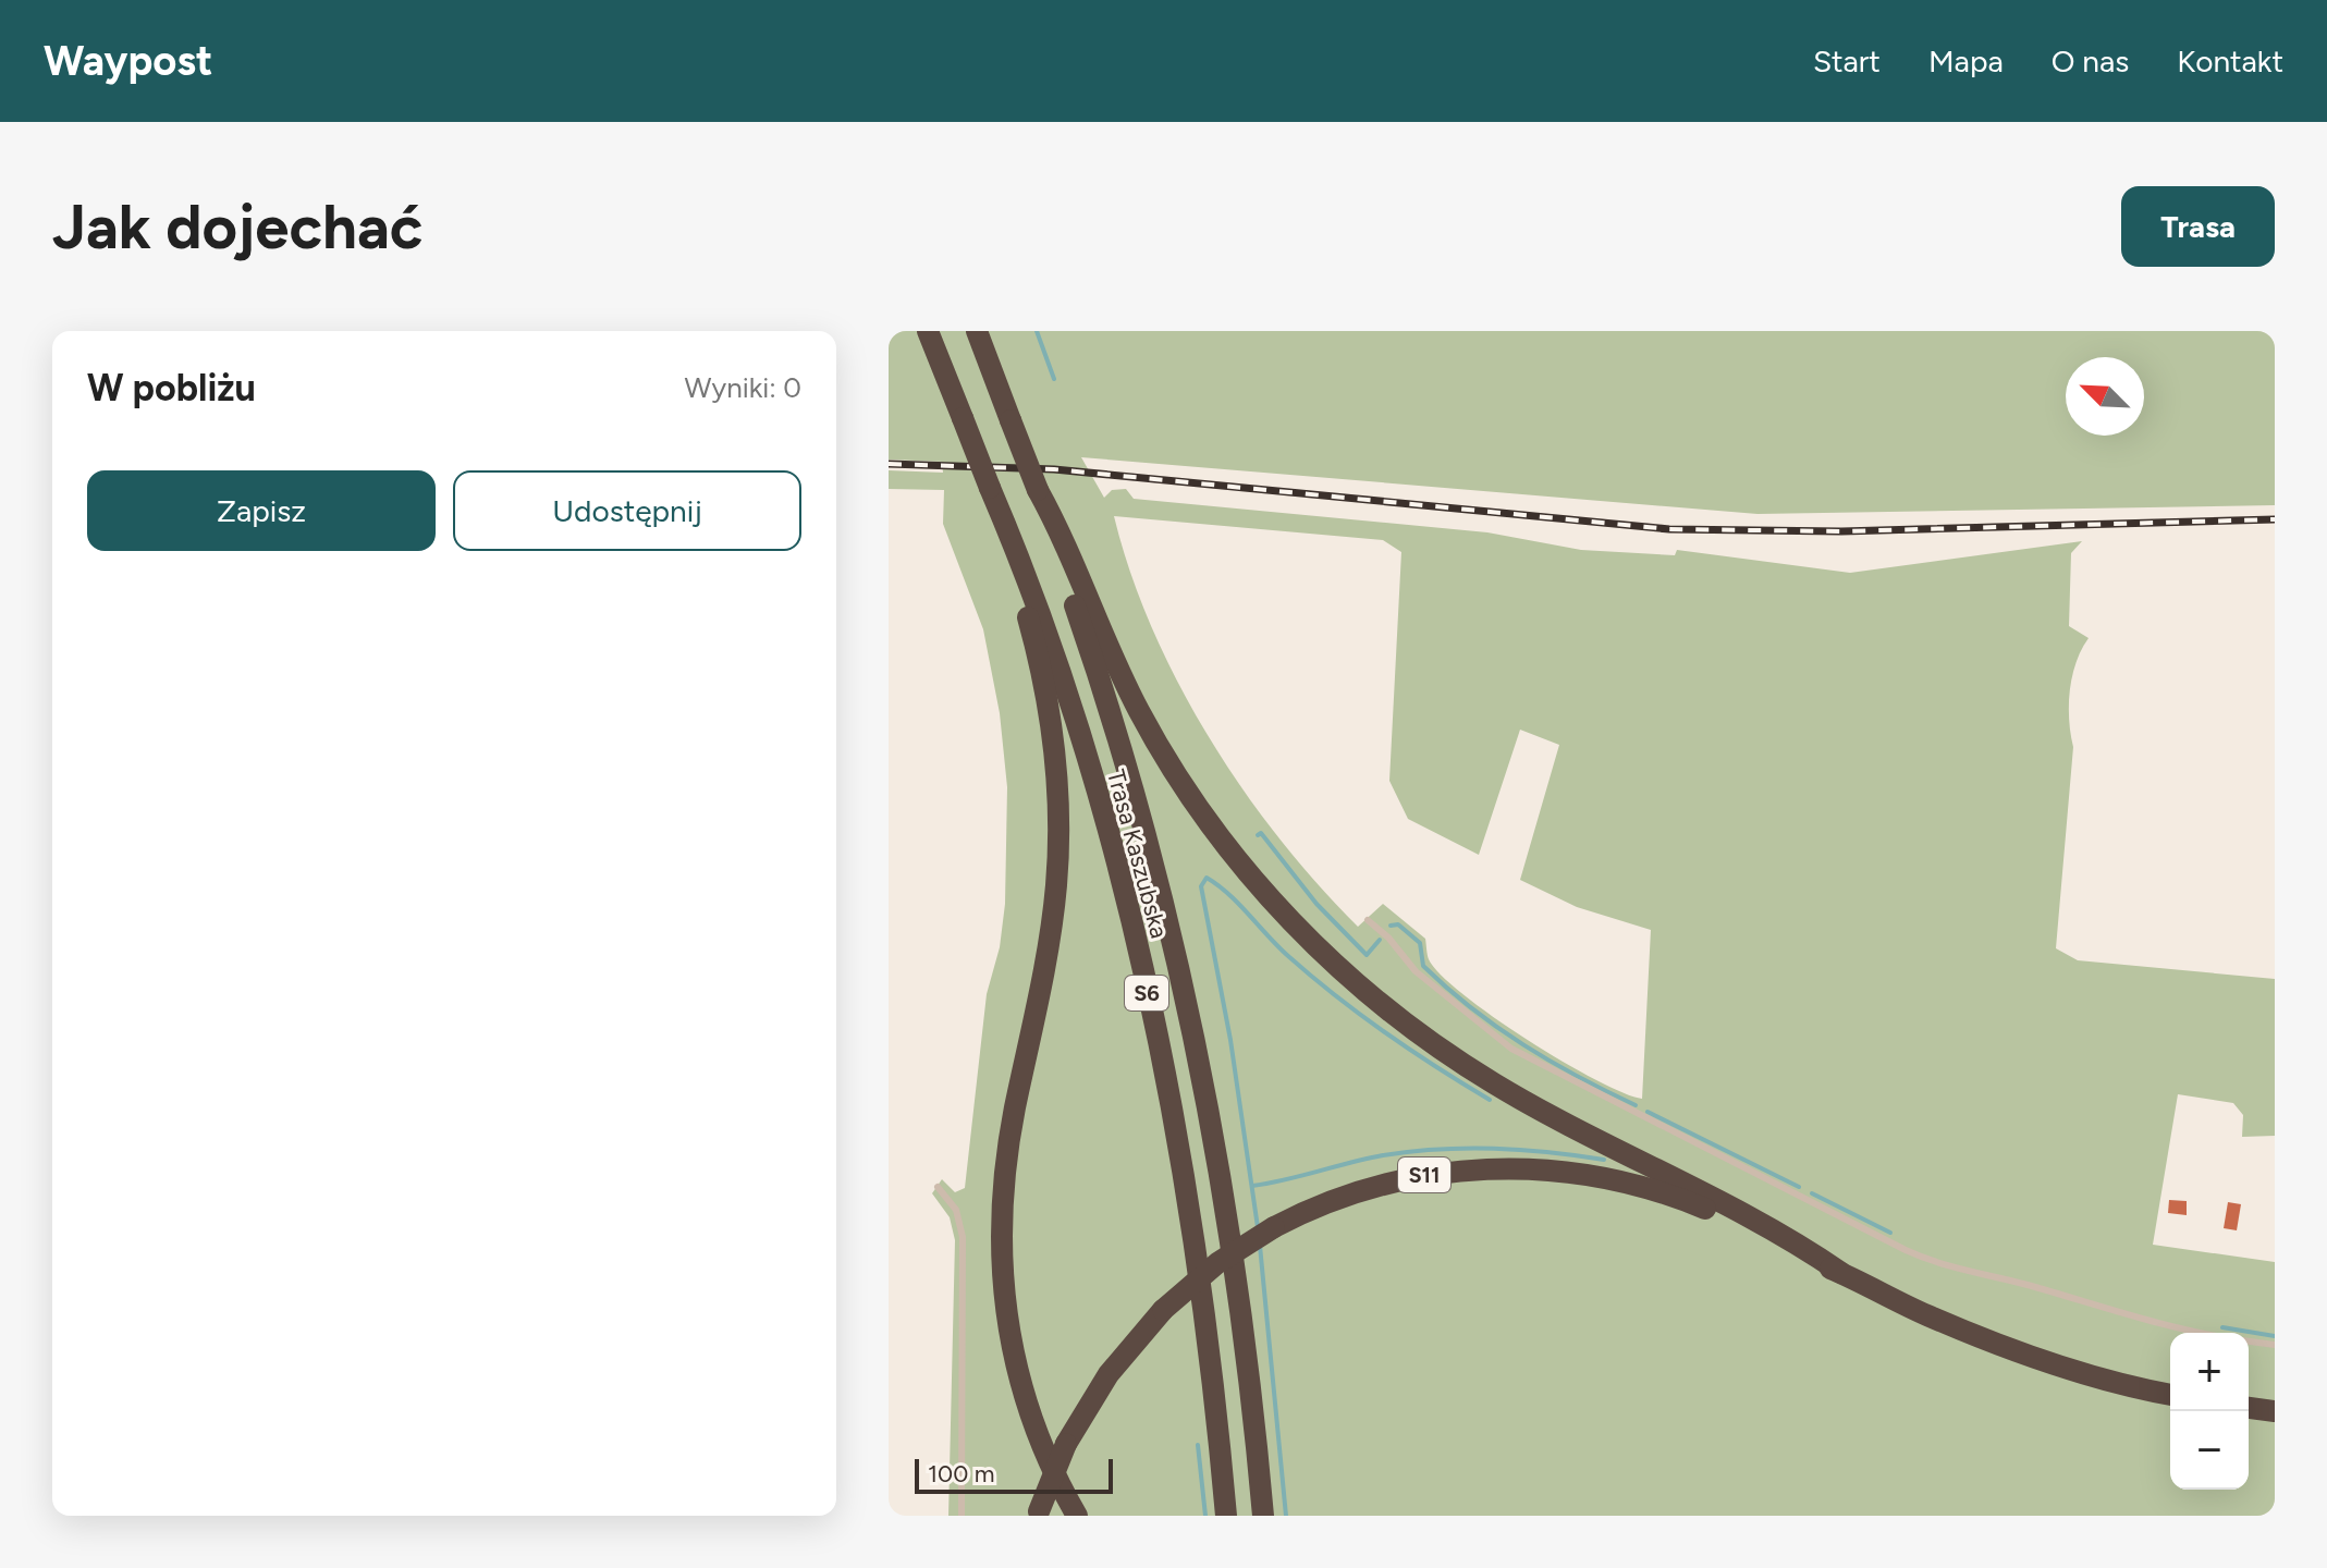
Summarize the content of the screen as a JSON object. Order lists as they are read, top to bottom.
{
  "streets": {
    "highway": ["Trasa Kaszubska", "S6", "S11"]
  },
  "scale_bar": "100 m",
  "north": "top left",
  "page": {
    "header": "Waypost",
    "nav": [
      "Start",
      "Mapa",
      "O nas",
      "Kontakt"
    ],
    "buttons": [
      "Trasa",
      ["Zapisz", "Udostępnij"]
    ],
    "title": "Jak dojechać",
    "heading": ["W pobliżu", "Wyniki: 0"],
    "map_buttons": ["+", "−"],
    "scale": "100 m"
  }
}
